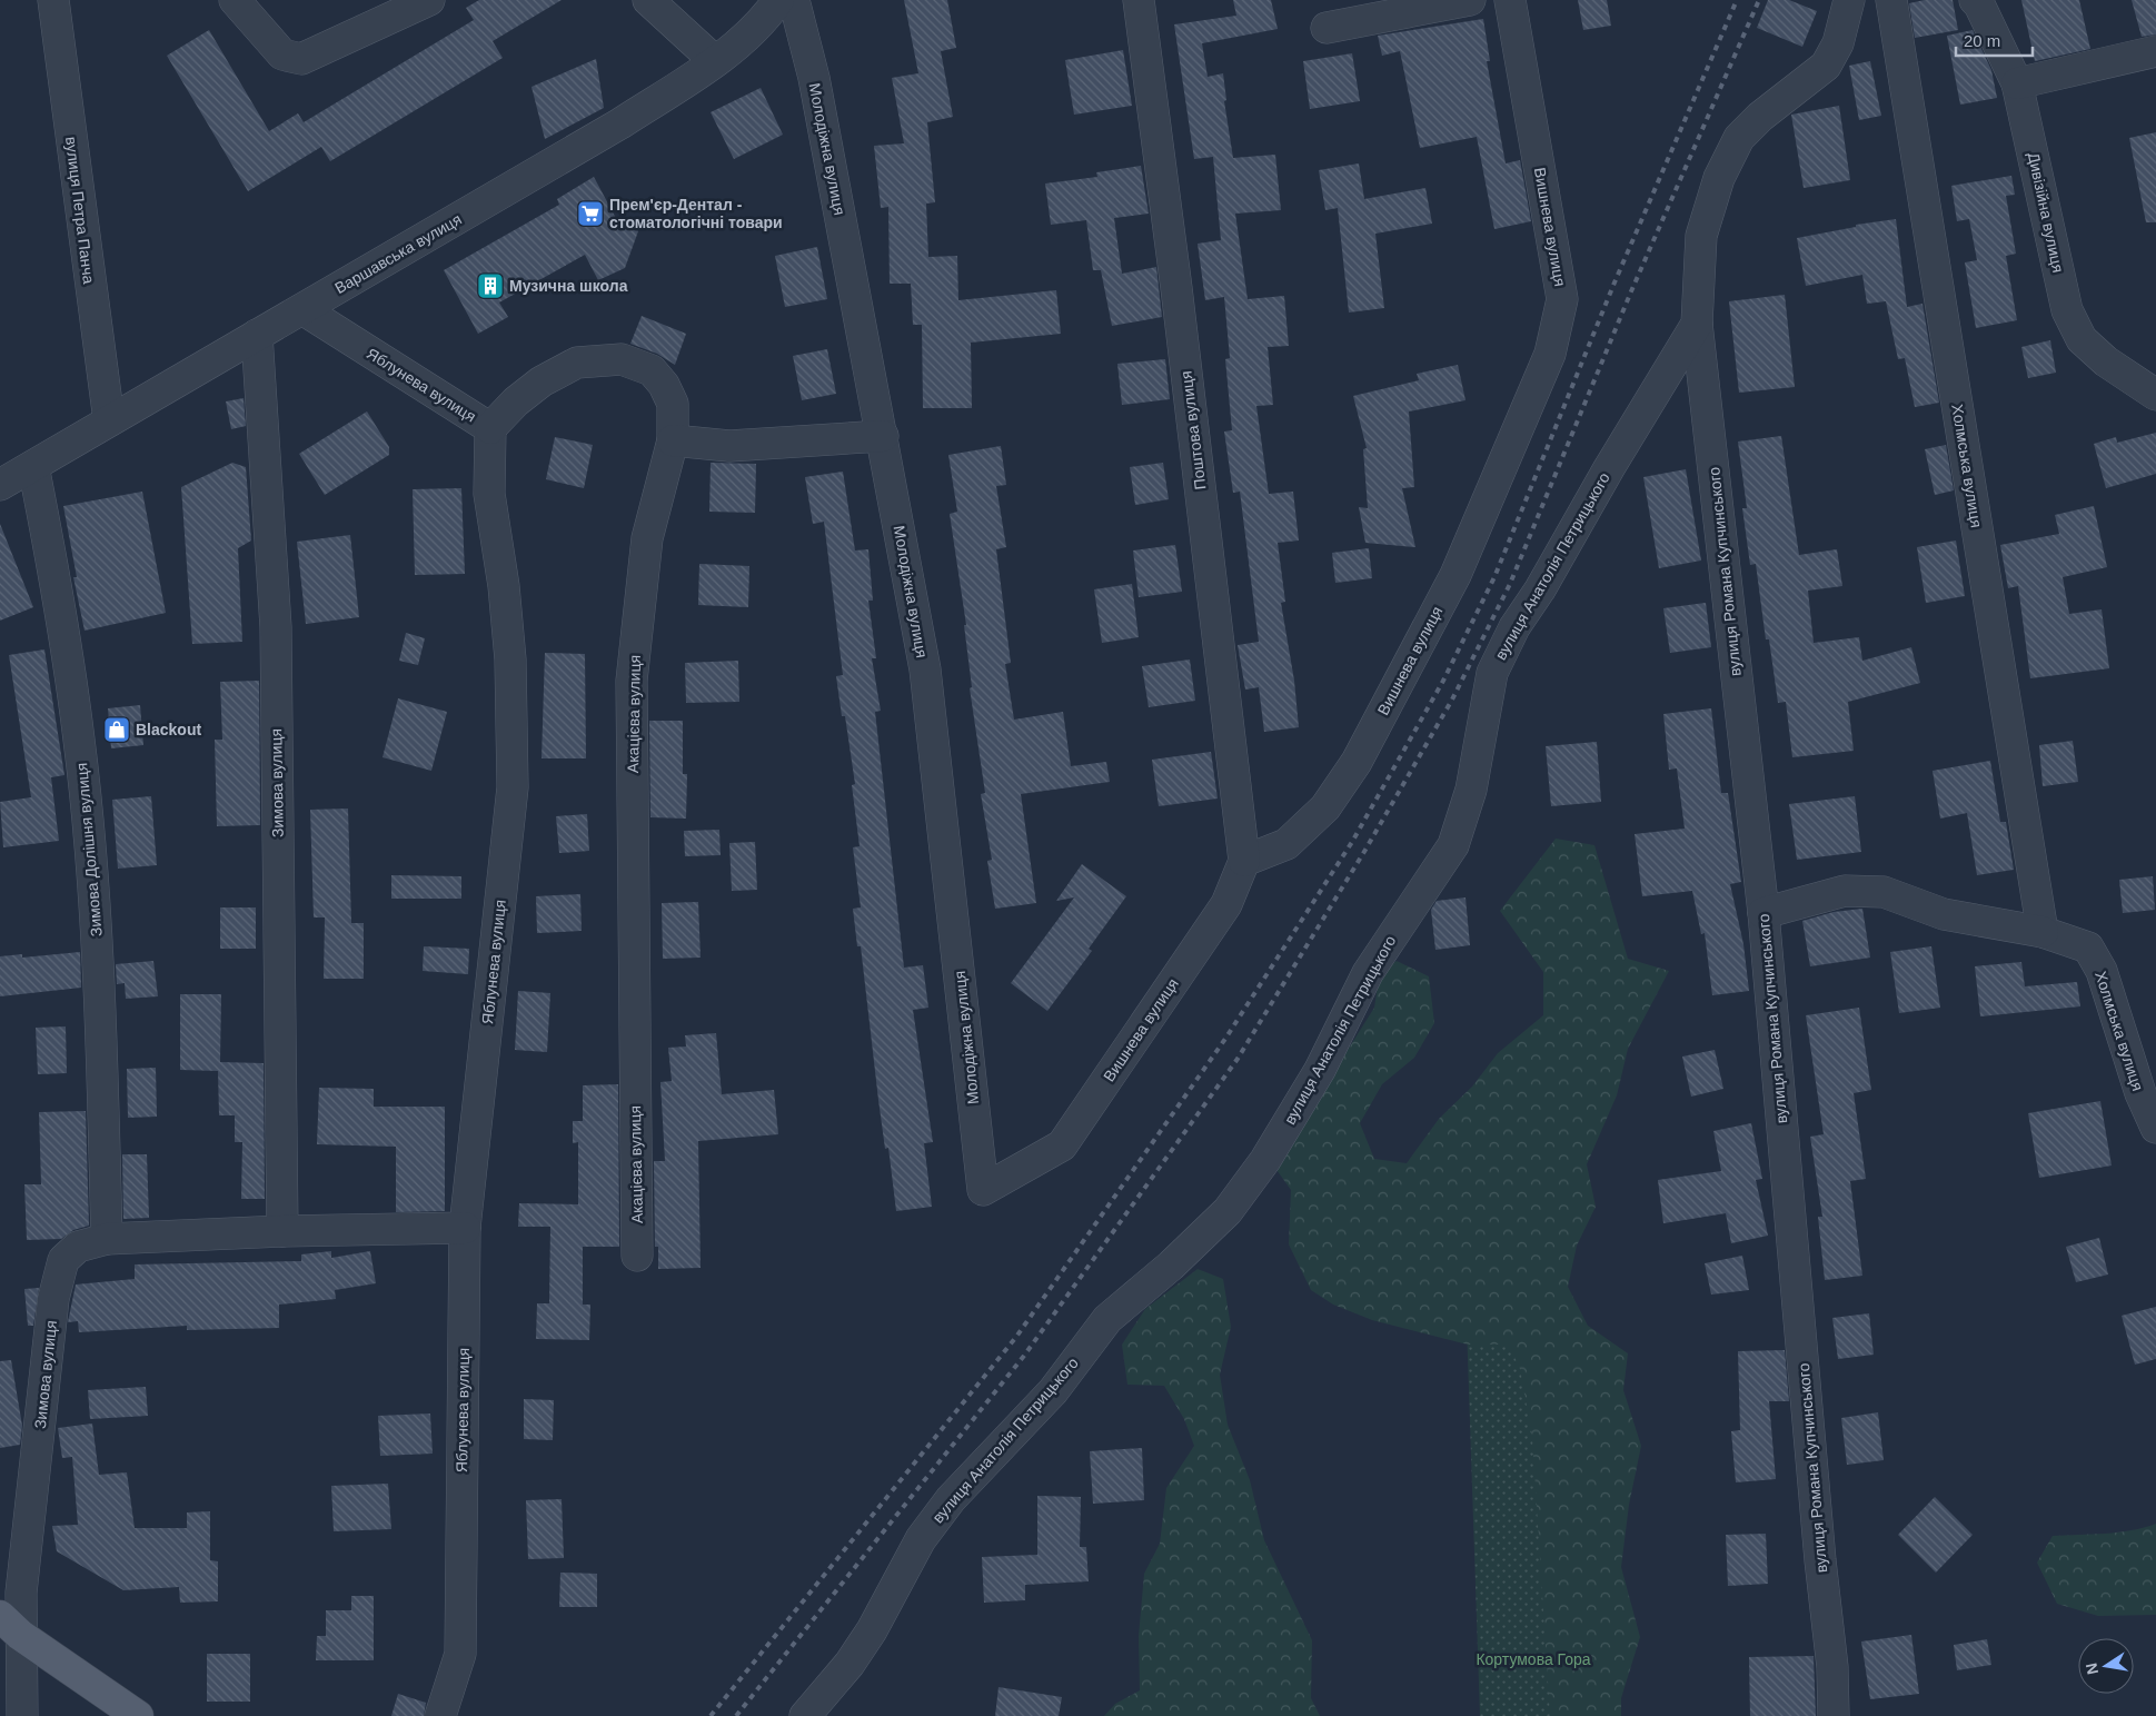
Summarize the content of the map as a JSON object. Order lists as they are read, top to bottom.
{
  "streets": {
    "street": [
      "Молодіжна вулиця",
      "вулиця Петра Панча",
      "Дивізійна вулиця",
      "Вишнева вулиця",
      "Варшавська вулиця",
      "Яблунева вулиця",
      "Поштова вулиця",
      "Холмська вулиця",
      "вулиця Анатолія Петрицького",
      "вулиця Романа Купчинського",
      "Акацієва вулиця",
      "Зимова вулиця",
      "Зимова Долішня вулиця"
    ]
  },
  "crossings": [
    ["Молодіжна вулиця", "Вишнева вулиця"],
    ["вулиця Петра Панча", "Варшавська вулиця"],
    ["Вишнева вулиця", "Поштова вулиця"],
    ["Варшавська вулиця", "Яблунева вулиця"],
    ["Варшавська вулиця", "Зимова вулиця"],
    ["Варшавська вулиця", "Зимова Долішня вулиця"],
    ["Яблунева вулиця", "Акацієва вулиця"],
    ["Яблунева вулиця", "Зимова вулиця"],
    ["Холмська вулиця", "вулиця Романа Купчинського"],
    ["вулиця Анатолія Петрицького", "вулиця Романа Купчинського"],
    ["Зимова вулиця", "Зимова Долішня вулиця"]
  ],
  "parks": ["Кортумова Гора"],
  "places": {
    "supermarket": ["Прем'єр-Дентал - стоматологічні товари"],
    "building": ["Музична школа"],
    "shop": ["Blackout"]
  },
  "scale_bar": "20 m",
  "north": "left"
}
